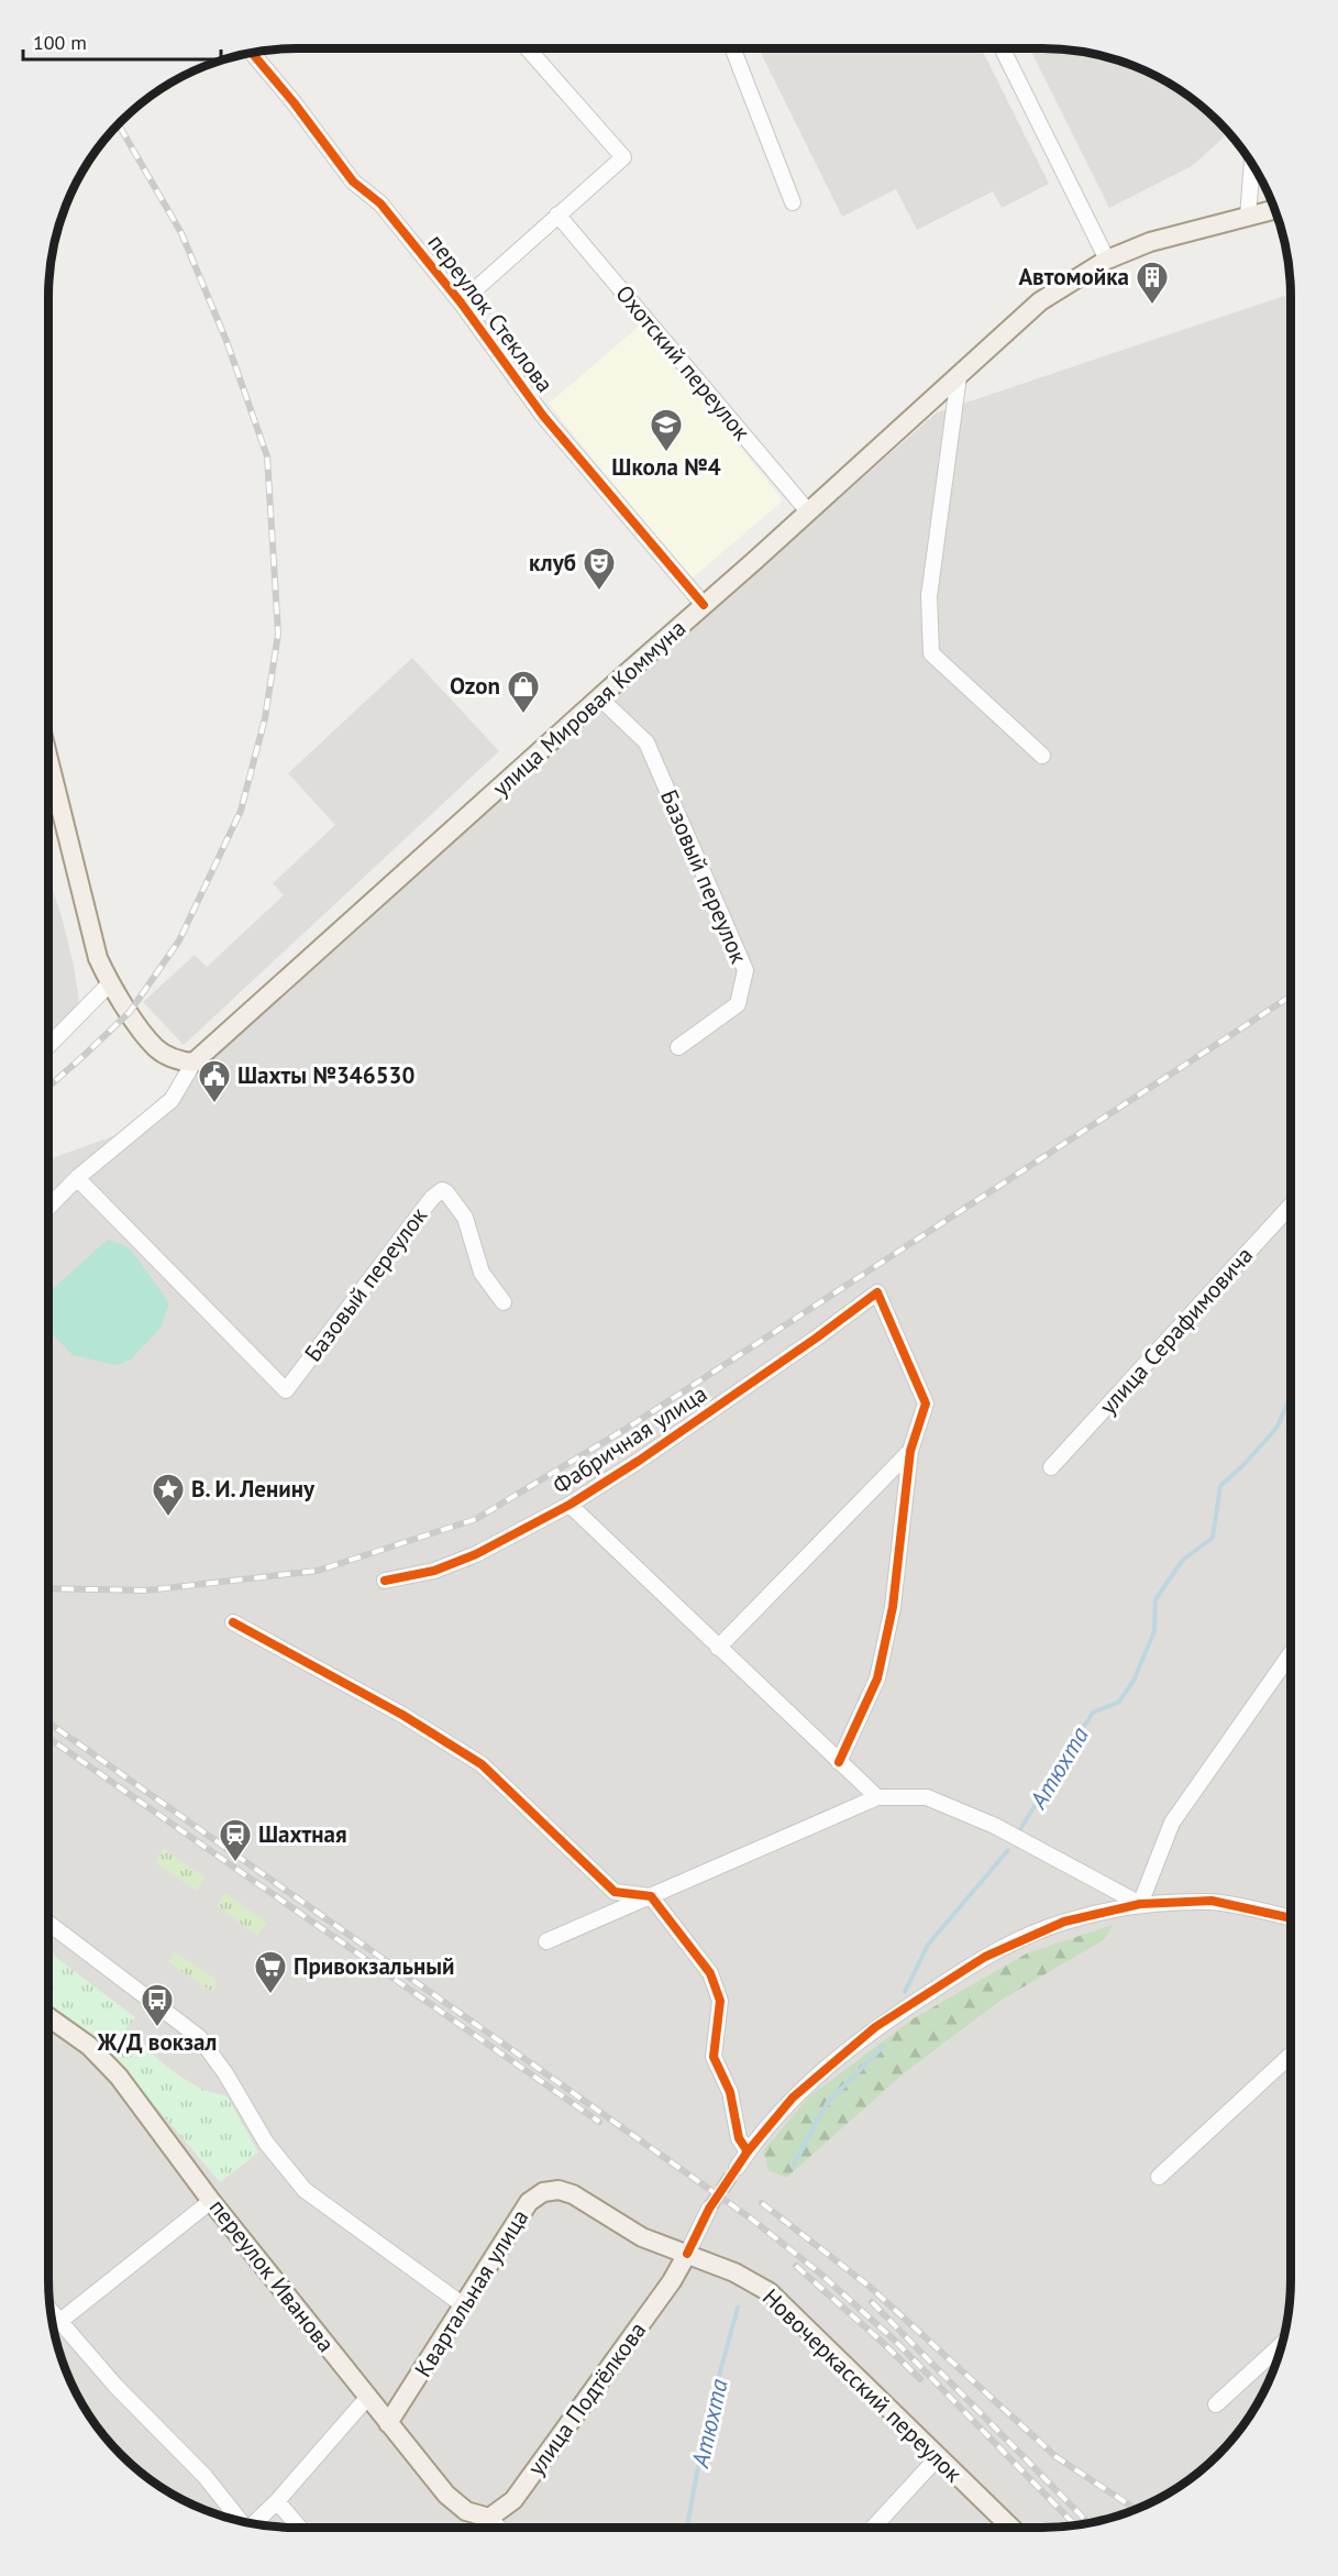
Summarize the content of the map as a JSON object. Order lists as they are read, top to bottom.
{
  "streets": {
    "main road": [
      "улица Мировая Коммуна",
      "переулок Иванова",
      "Квартальная улица",
      "Новочеркасский переулок",
      "улица Подтёлкова"
    ],
    "street": [
      "переулок Стеклова",
      "Охотский переулок",
      "Базовый переулок",
      "улица Серафимовича",
      "Фабричная улица"
    ]
  },
  "crossings": [
    ["переулок Стеклова", "улица Мировая Коммуна"],
    ["Охотский переулок", "улица Мировая Коммуна"],
    ["улица Мировая Коммуна", "Базовый переулок"],
    ["переулок Иванова", "Квартальная улица"],
    ["переулок Иванова", "улица Подтёлкова"],
    ["Квартальная улица", "Новочеркасский переулок"],
    ["Новочеркасский переулок", "улица Подтёлкова"]
  ],
  "water": ["Атюхта"],
  "places": {
    "building": ["Автомойка"],
    "school or university": ["Школа №4"],
    "theatre": ["клуб"],
    "shop": ["Ozon"],
    "public building": ["Шахты №346530"],
    "place": ["В. И. Ленину"],
    "station": ["Шахтная"],
    "supermarket": ["Привокзальный"],
    "bus stop": ["Ж/Д вокзал"]
  },
  "scale_bar": "100 m"
}
